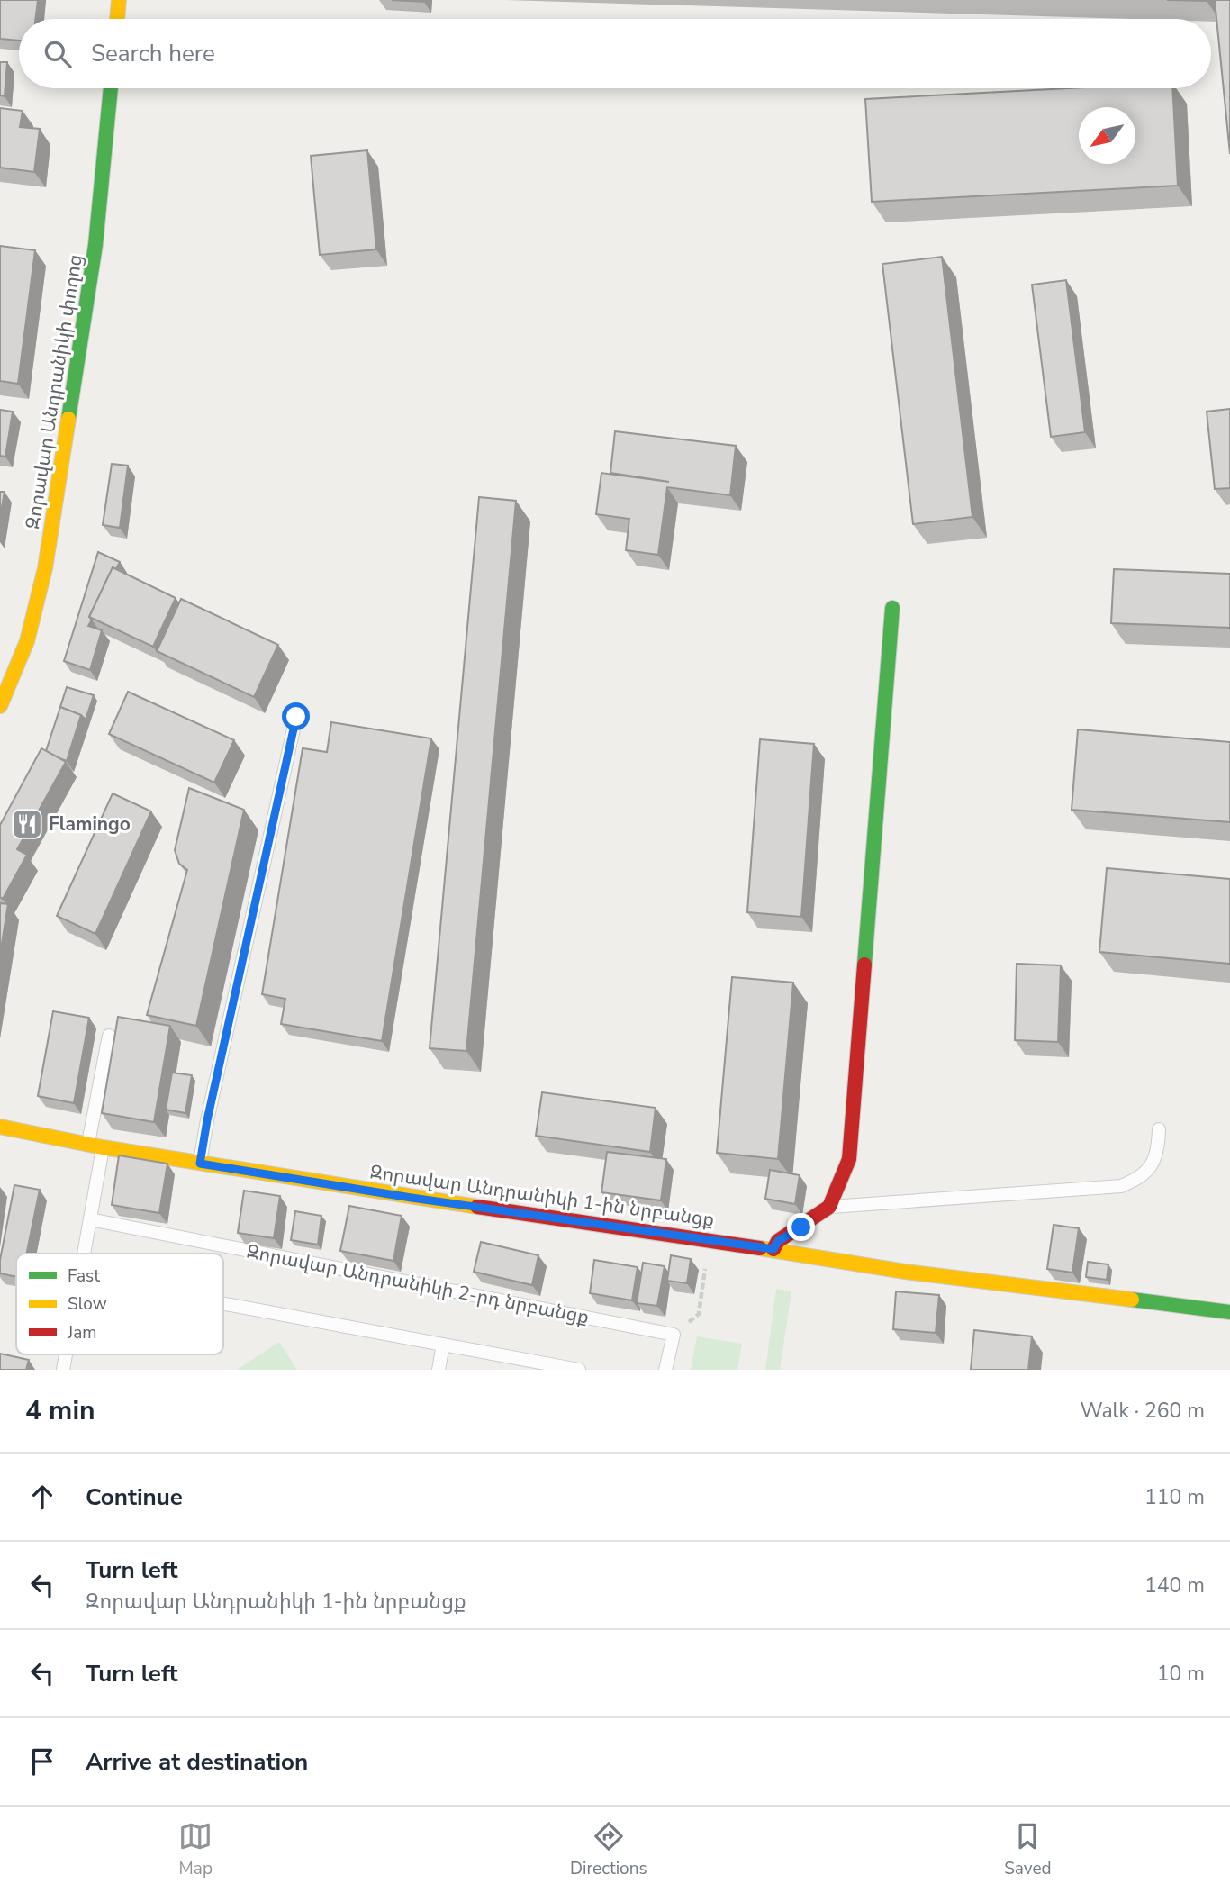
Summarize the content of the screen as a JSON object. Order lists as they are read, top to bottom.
{
  "streets": {
    "main road": ["Զորավար Անդրանիկի փողոց", "Զորավար Անդրանիկի 1-ին նրբանցք"],
    "lane": ["Զորավար Անդրանիկի 2-րդ նրբանցք"]
  },
  "places": {
    "restaurant": ["Flamingo"]
  },
  "legend": ["Fast", "Slow", "Jam"],
  "north": "bottom left",
  "page": {
    "search": "Search here",
    "heading": ["4 min", "Walk · 260 m"],
    "list": [
      ["Continue", "110 m"],
      ["Turn left", "Զորավար Անդրանիկի 1-ին նրբանցք", "140 m"],
      ["Turn left", "10 m"],
      "Arrive at destination"
    ],
    "nav": ["Map", "Directions", "Saved"]
  }
}
